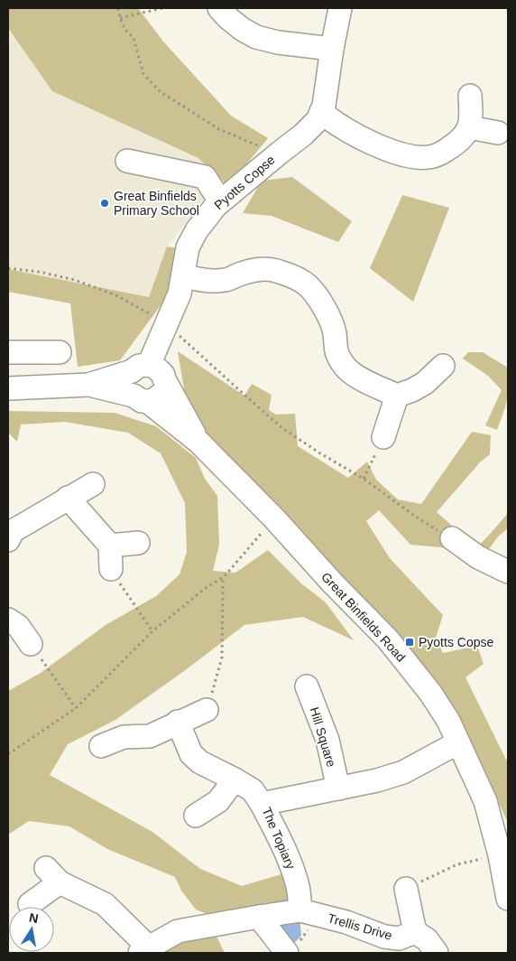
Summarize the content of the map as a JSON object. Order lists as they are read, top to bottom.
{
  "streets": {
    "street": [
      "Pyotts Copse",
      "Great Binfields Road",
      "Hill Square",
      "The Topiary",
      "Trellis Drive"
    ]
  },
  "crossings": [
    ["Pyotts Copse", "Great Binfields Road"],
    ["Great Binfields Road", "The Topiary"],
    ["Hill Square", "The Topiary"],
    ["The Topiary", "Trellis Drive"]
  ],
  "places": {
    "other": ["Great Binfields Primary School"],
    "transit": ["Pyotts Copse"]
  },
  "north": "top"
}
